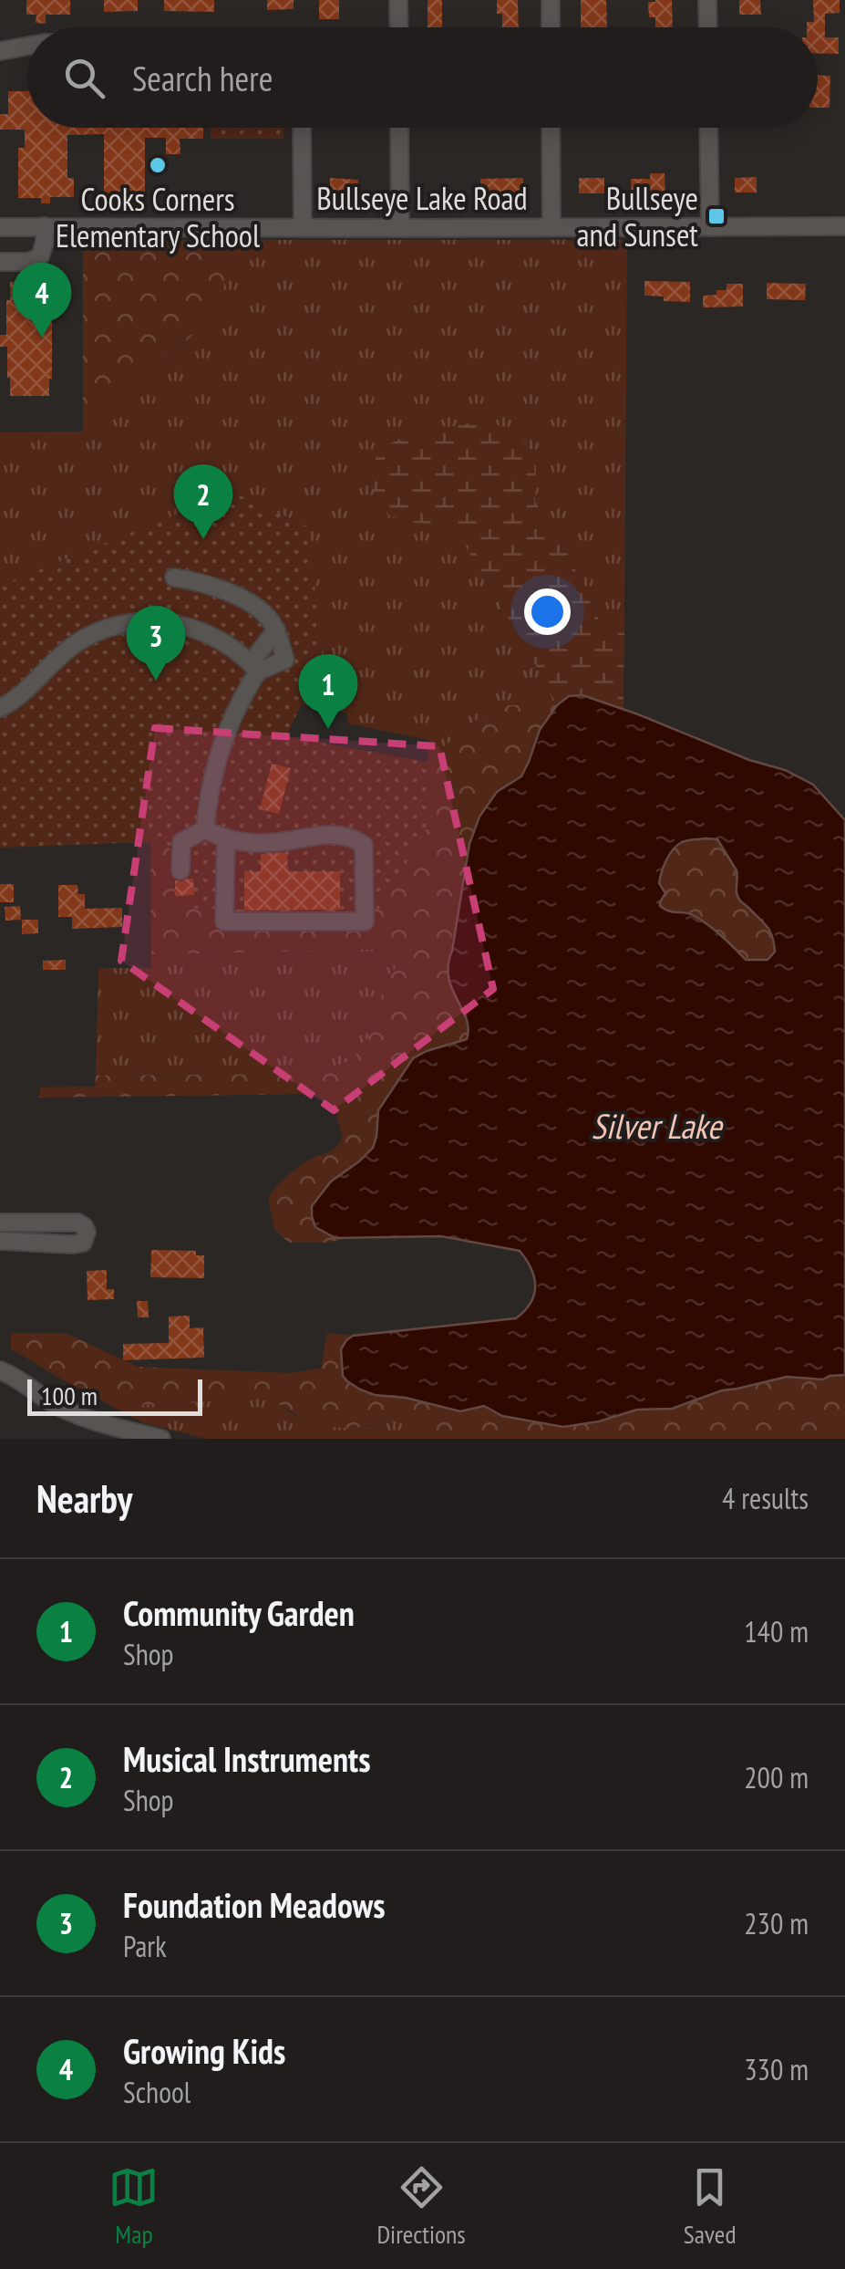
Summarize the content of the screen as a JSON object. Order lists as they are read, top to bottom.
{
  "streets": {
    "street": ["Bullseye Lake Road"]
  },
  "water": ["Silver Lake"],
  "places": {
    "other": ["Cooks Corners Elementary School"],
    "transit": ["Bullseye and Sunset"]
  },
  "scale_bar": "100 m",
  "page": {
    "search": "Search here",
    "pins": [
      "4",
      "2",
      "3",
      "1"
    ],
    "scale": "100 m",
    "heading": ["Nearby", "4 results"],
    "list": [
      {
        "mark": "1",
        "name": "Community Garden",
        "note": "Shop",
        "value": "140 m"
      },
      {
        "mark": "2",
        "name": "Musical Instruments",
        "note": "Shop",
        "value": "200 m"
      },
      {
        "mark": "3",
        "name": "Foundation Meadows",
        "note": "Park",
        "value": "230 m"
      },
      {
        "mark": "4",
        "name": "Growing Kids",
        "note": "School",
        "value": "330 m"
      }
    ],
    "nav": ["Map", "Directions", "Saved"]
  }
}
